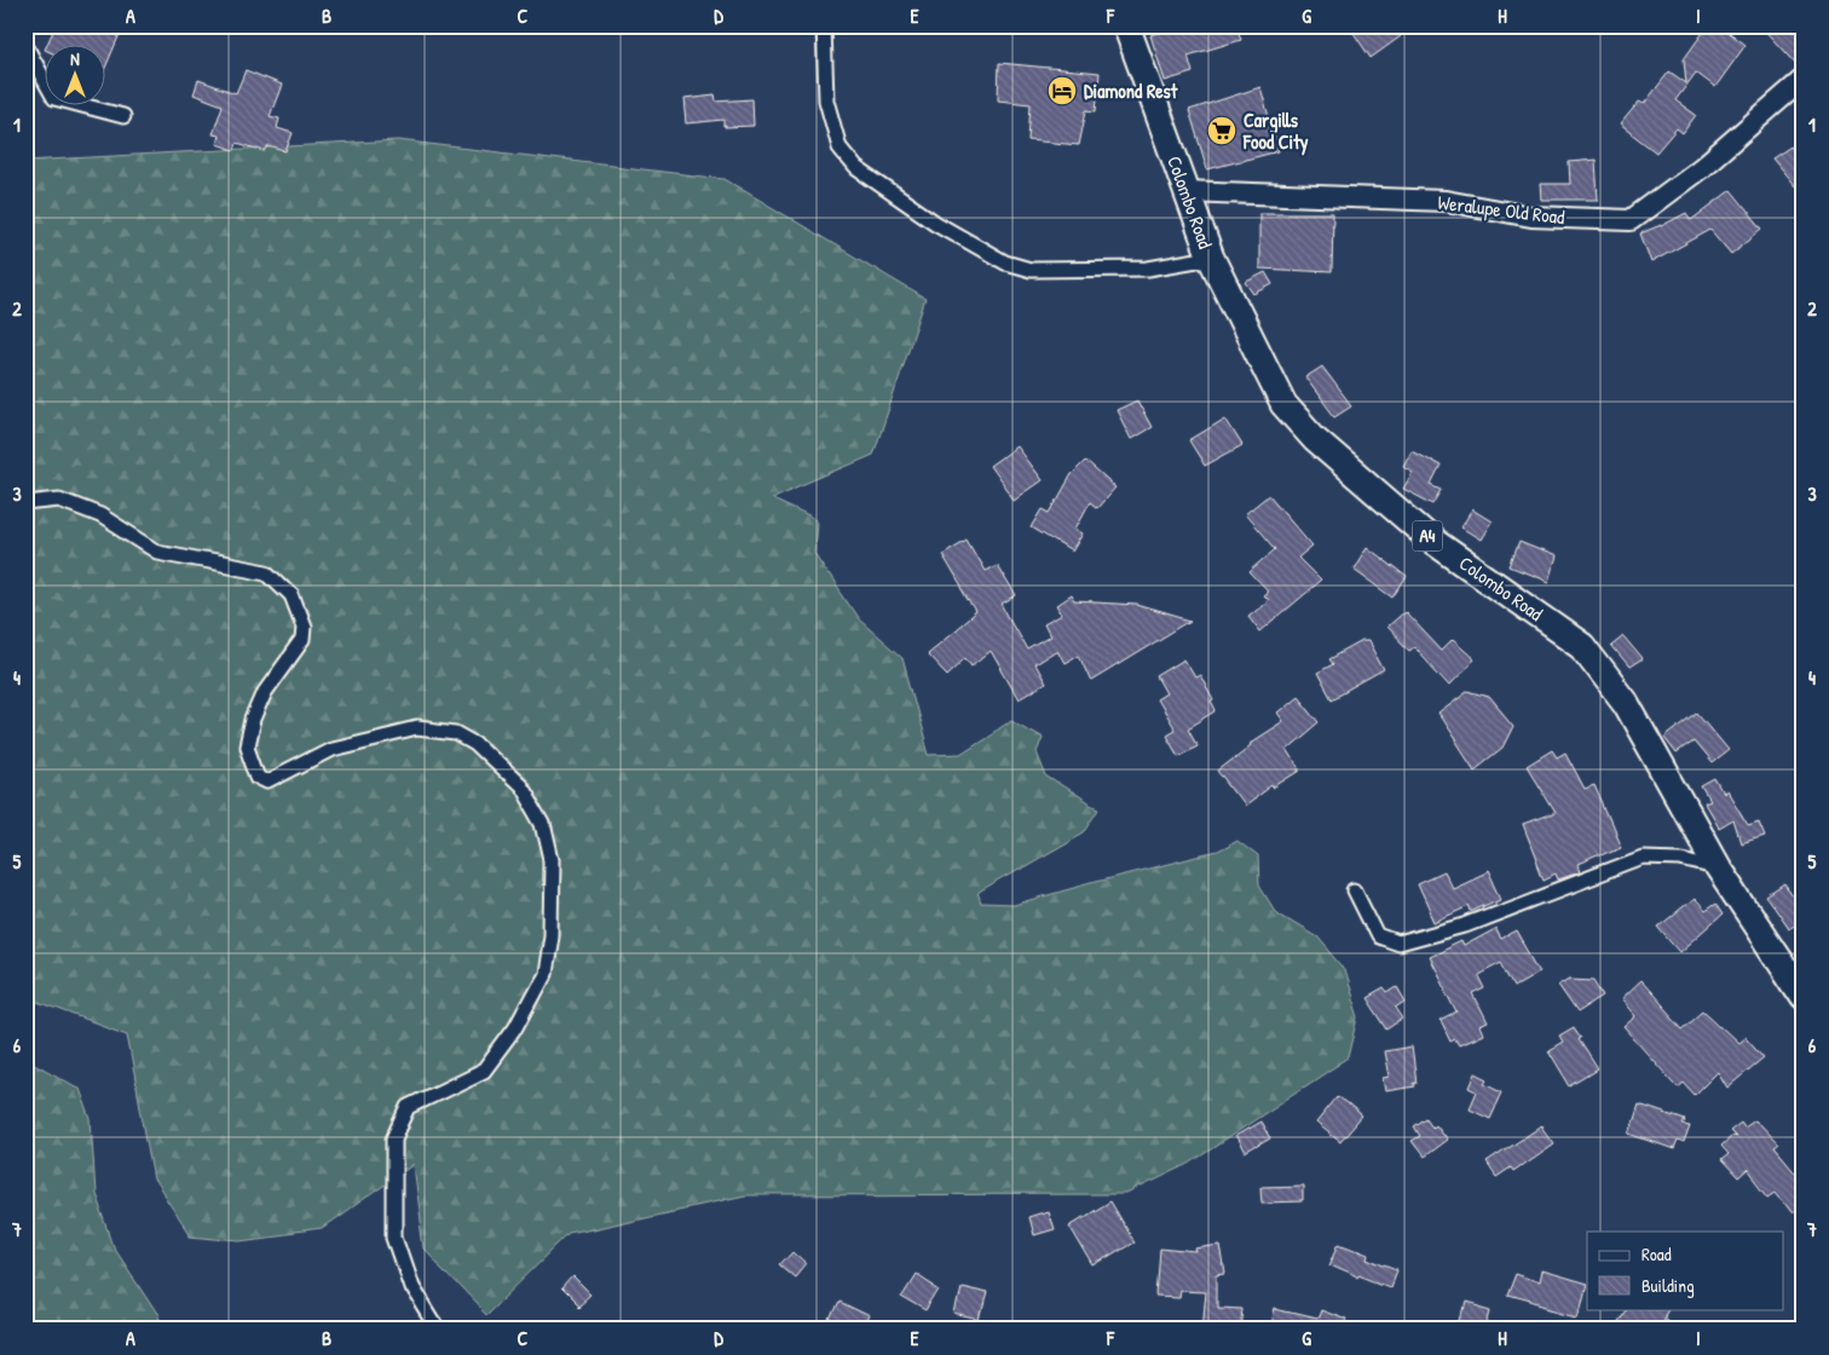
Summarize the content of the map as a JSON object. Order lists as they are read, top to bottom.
{
  "streets": {
    "highway": ["Colombo Road", "A4"],
    "street": ["Weralupe Old Road"]
  },
  "crossings": [
    ["Colombo Road", "Weralupe Old Road"]
  ],
  "places": {
    "hotel": ["Diamond Rest"],
    "supermarket": ["Cargills Food City"]
  },
  "legend": ["Road", "Building"],
  "north": "top",
  "grid": {
    "columns": [
      "A",
      "B",
      "C",
      "D",
      "E",
      "F",
      "G",
      "H",
      "I"
    ],
    "rows": [
      "1",
      "2",
      "3",
      "4",
      "5",
      "6",
      "7"
    ]
  }
}
